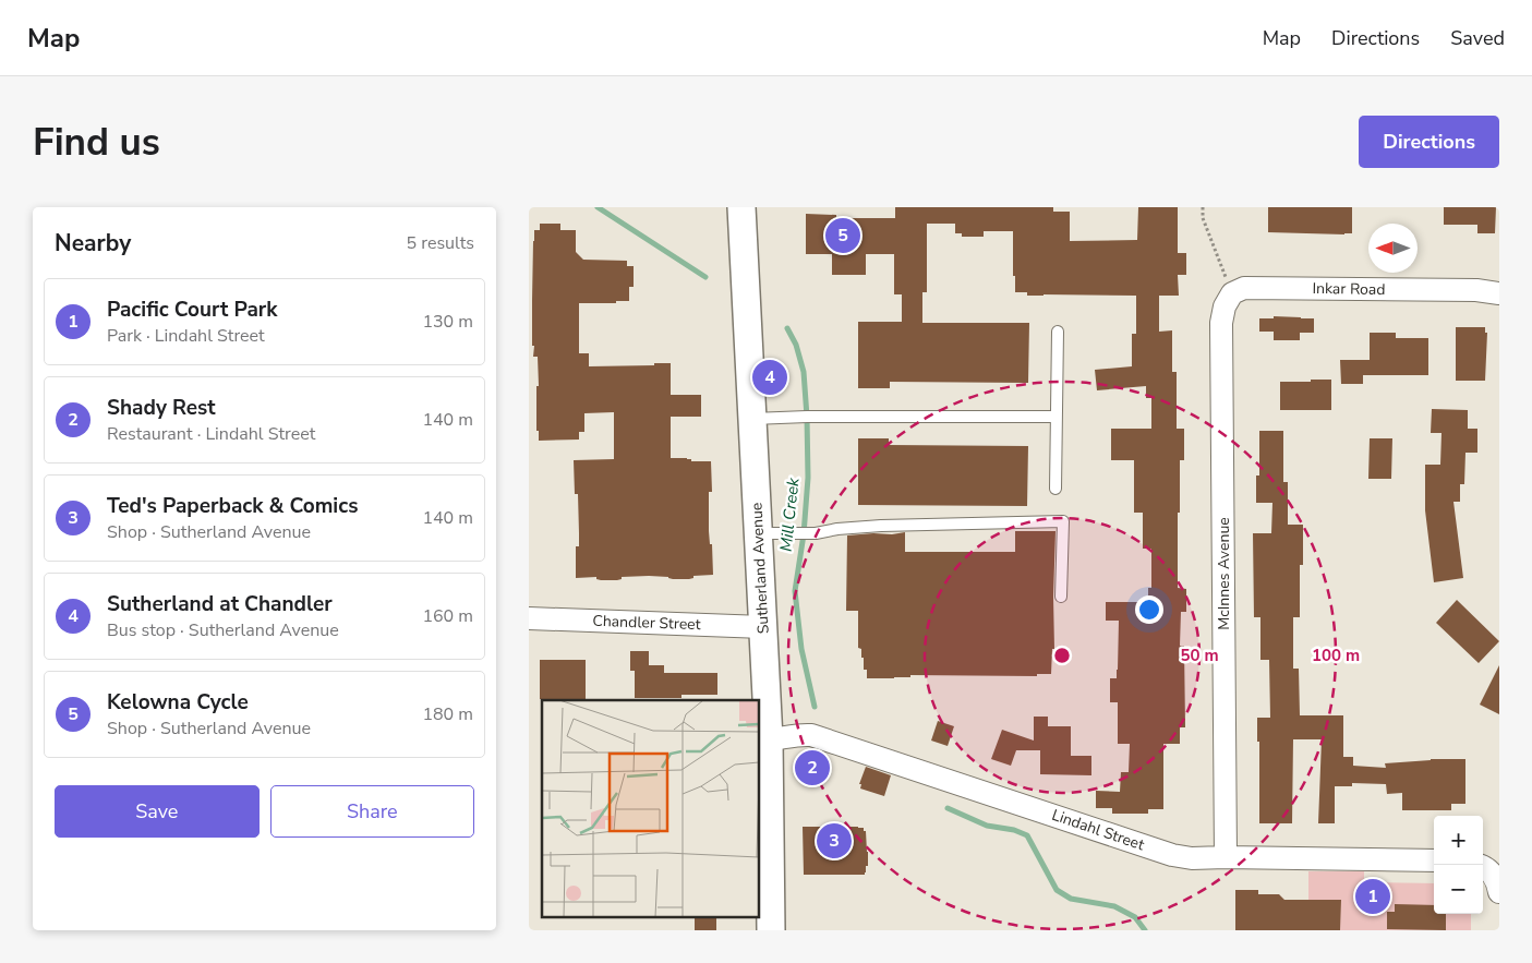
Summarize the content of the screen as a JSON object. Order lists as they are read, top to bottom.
{
  "streets": {
    "street": [
      "Inkar Road",
      "Sutherland Avenue",
      "McInnes Avenue",
      "Chandler Street",
      "Lindahl Street"
    ]
  },
  "crossings": [
    ["Inkar Road", "McInnes Avenue"],
    ["Sutherland Avenue", "Chandler Street"],
    ["Sutherland Avenue", "Lindahl Street"],
    ["McInnes Avenue", "Lindahl Street"]
  ],
  "water": ["Mill Creek"],
  "north": "left",
  "page": {
    "header": "Map",
    "nav": ["Map", "Directions", "Saved"],
    "buttons": [
      "Directions",
      ["Save", "Share"]
    ],
    "title": "Find us",
    "heading": ["Nearby", "5 results"],
    "pins": [
      "5",
      "4",
      "2",
      "3",
      "1"
    ],
    "list": [
      {
        "mark": "1",
        "name": "Pacific Court Park",
        "note": "Park · Lindahl Street",
        "value": "130 m"
      },
      {
        "mark": "2",
        "name": "Shady Rest",
        "note": "Restaurant · Lindahl Street",
        "value": "140 m"
      },
      {
        "mark": "3",
        "name": "Ted's Paperback & Comics",
        "note": "Shop · Sutherland Avenue",
        "value": "140 m"
      },
      {
        "mark": "4",
        "name": "Sutherland at Chandler",
        "note": "Bus stop · Sutherland Avenue",
        "value": "160 m"
      },
      {
        "mark": "5",
        "name": "Kelowna Cycle",
        "note": "Shop · Sutherland Avenue",
        "value": "180 m"
      }
    ],
    "map_buttons": ["+", "−"]
  },
  "rings": ["50 m", "100 m"]
}
